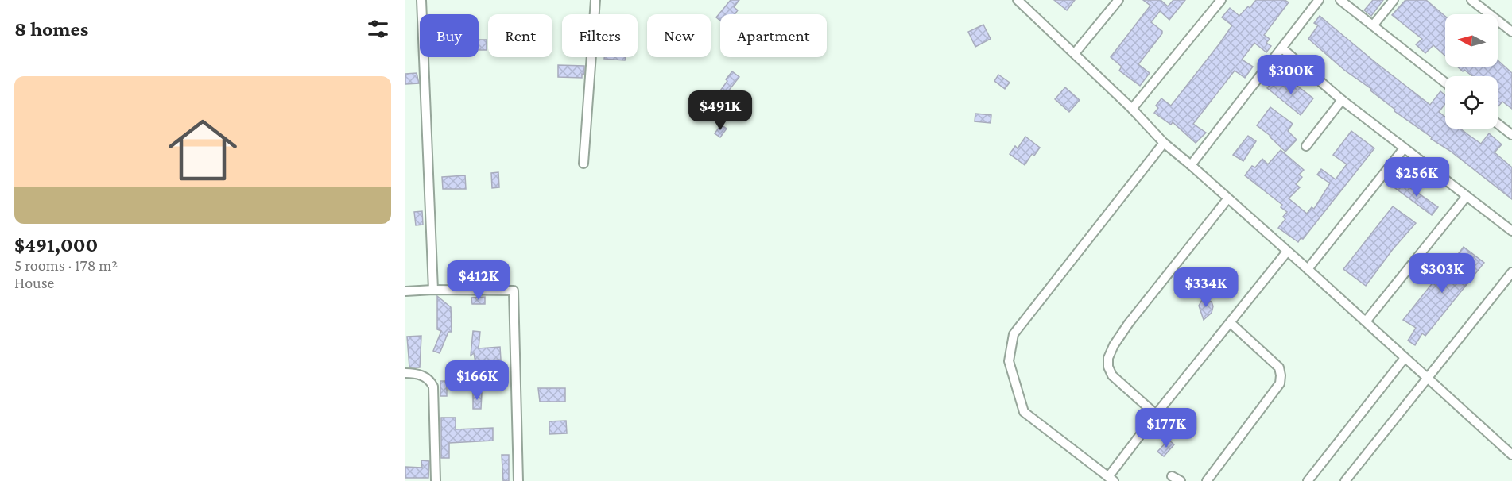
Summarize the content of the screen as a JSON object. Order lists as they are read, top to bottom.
{
  "north": "left",
  "page": {
    "heading": "8 homes",
    "chip": [
      "Buy",
      "Rent",
      "Filters",
      "New",
      "Apartment"
    ],
    "price": [
      "$300K",
      "$491K",
      "$256K",
      "$303K",
      "$412K",
      "$334K",
      "$166K",
      "$177K"
    ],
    "list": [
      {
        "name": "$491,000",
        "note": "5 rooms · 178 m² · House"
      }
    ]
  }
}
